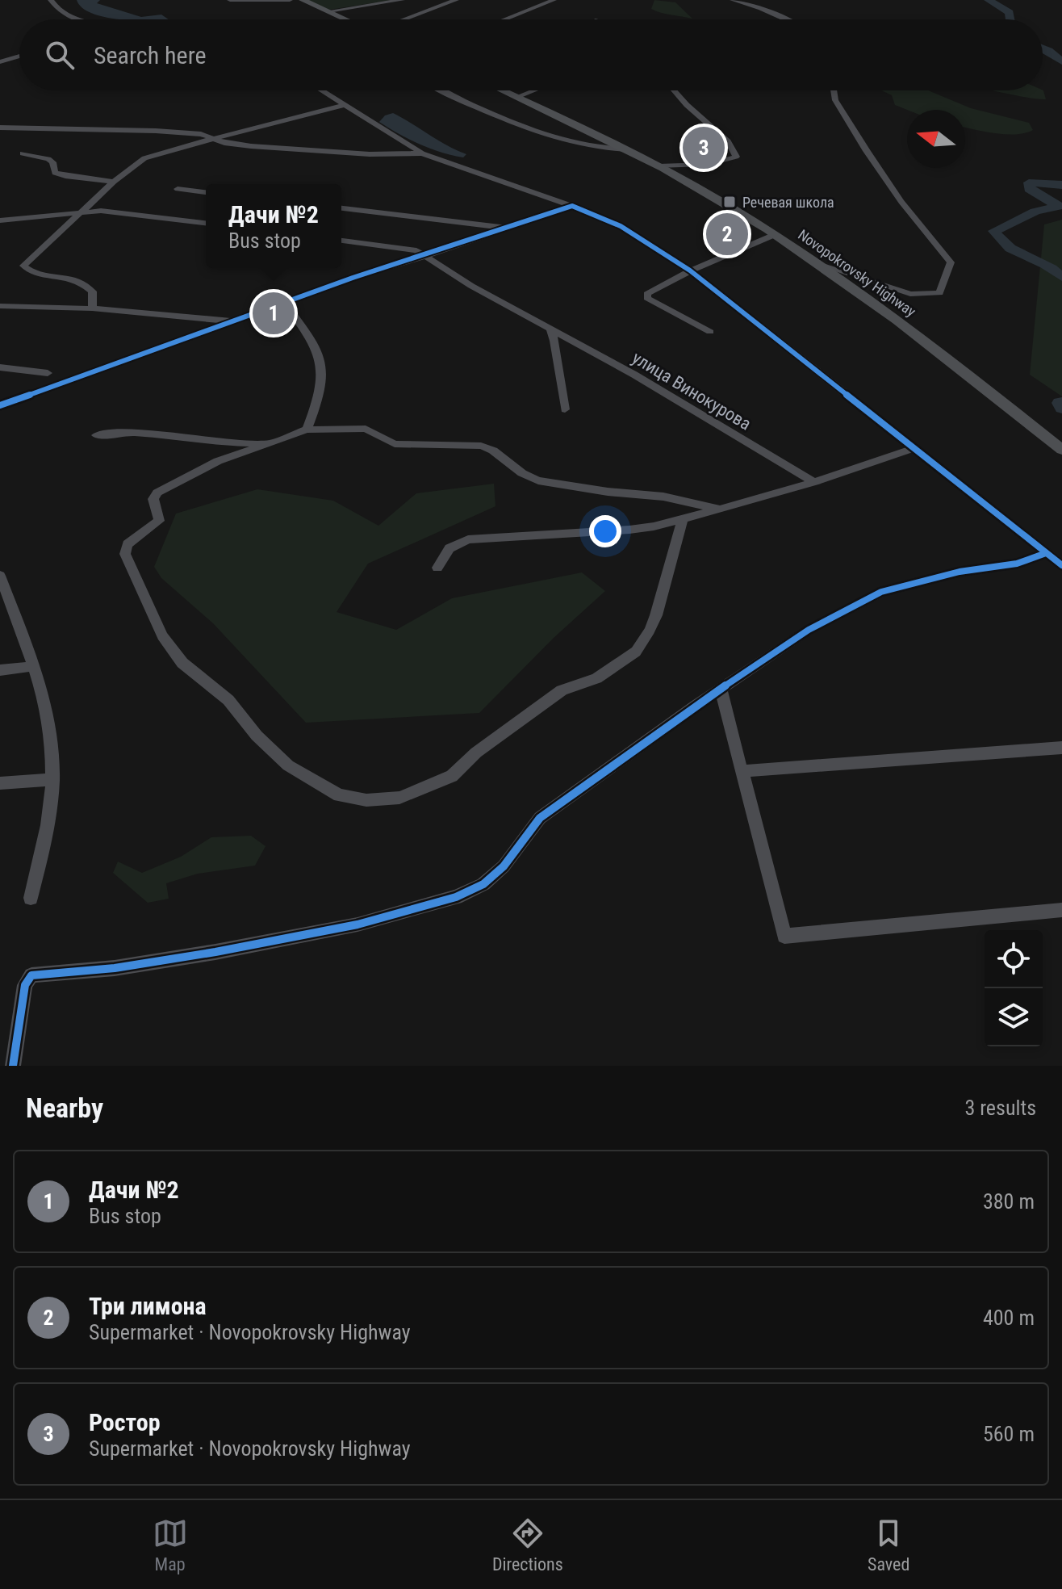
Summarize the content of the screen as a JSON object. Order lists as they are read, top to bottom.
{
  "streets": {
    "main road": ["Novopokrovsky Highway"],
    "street": ["улица Винокурова"]
  },
  "places": {
    "transit": ["Речевая школа"]
  },
  "north": "left",
  "page": {
    "search": "Search here",
    "pins": ["3", "2", "1"],
    "popup": ["Дачи №2", "Bus stop"],
    "heading": ["Nearby", "3 results"],
    "list": [
      {
        "mark": "1",
        "name": "Дачи №2",
        "note": "Bus stop",
        "value": "380 m"
      },
      {
        "mark": "2",
        "name": "Три лимона",
        "note": "Supermarket · Novopokrovsky Highway",
        "value": "400 m"
      },
      {
        "mark": "3",
        "name": "Ростор",
        "note": "Supermarket · Novopokrovsky Highway",
        "value": "560 m"
      }
    ],
    "nav": ["Map", "Directions", "Saved"]
  }
}
